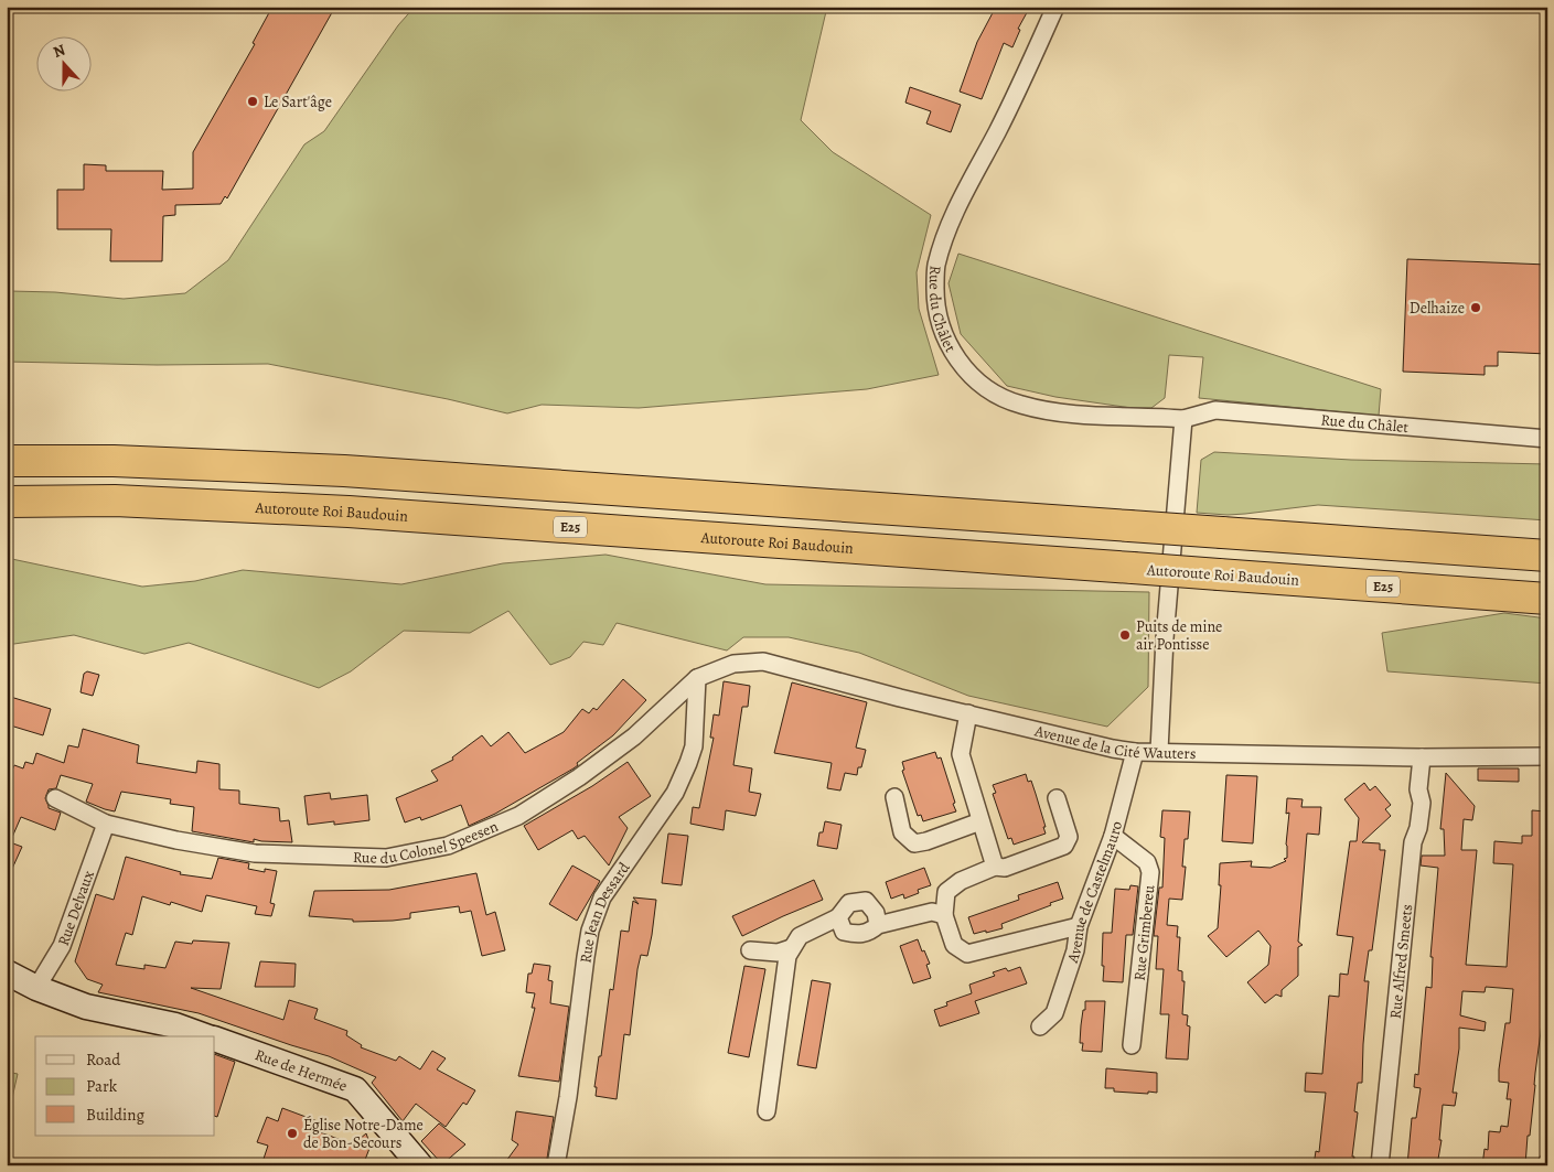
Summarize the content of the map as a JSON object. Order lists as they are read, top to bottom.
{
  "streets": {
    "highway": ["Autoroute Roi Baudouin", "E25"],
    "street": [
      "Rue du Châlet",
      "Avenue de la Cité Wauters",
      "Rue du Colonel Speesen",
      "Avenue de Castelmauro",
      "Rue Delvaux",
      "Rue Jean Dessard",
      "Rue Grimbereu",
      "Rue Alfred Smeets",
      "Rue de Hermée"
    ]
  },
  "crossings": [
    ["Avenue de la Cité Wauters", "Rue du Colonel Speesen"],
    ["Avenue de la Cité Wauters", "Avenue de Castelmauro"],
    ["Avenue de la Cité Wauters", "Rue Jean Dessard"],
    ["Avenue de la Cité Wauters", "Rue Alfred Smeets"],
    ["Rue du Colonel Speesen", "Rue Delvaux"],
    ["Rue du Colonel Speesen", "Rue Jean Dessard"],
    ["Avenue de Castelmauro", "Rue Grimbereu"],
    ["Rue Delvaux", "Rue de Hermée"]
  ],
  "places": [
    "Le Sart'âge",
    "Delhaize",
    "Puits de mine air Pontisse",
    "Église Notre-Dame de Bon-Secours"
  ],
  "legend": ["Road", "Park", "Building"],
  "north": "top"
}
